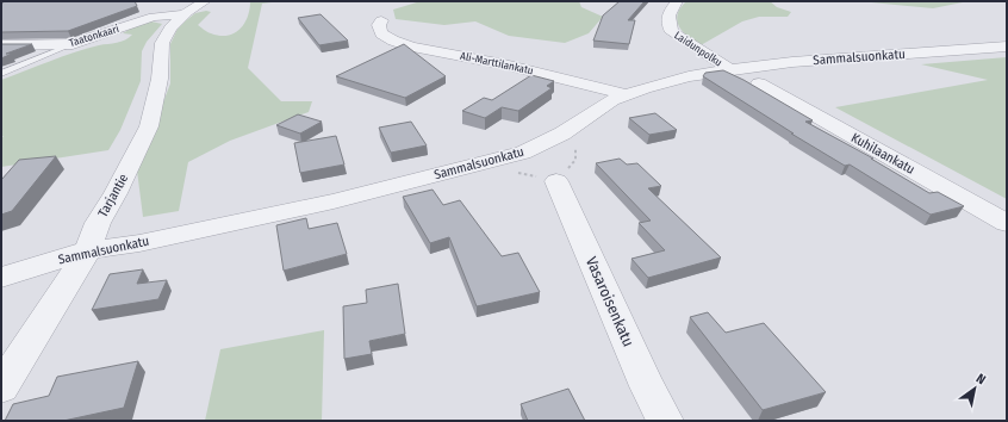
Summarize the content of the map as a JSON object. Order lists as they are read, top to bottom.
{
  "streets": {
    "street": [
      "Taatonkaari",
      "Laidunpolku",
      "Sammalsuonkatu",
      "Ali-Marttilankatu",
      "Kuhilaankatu",
      "Tarjantie",
      "Vasaroisenkatu"
    ]
  },
  "crossings": [
    ["Taatonkaari", "Tarjantie"],
    ["Laidunpolku", "Sammalsuonkatu"],
    ["Sammalsuonkatu", "Ali-Marttilankatu"],
    ["Sammalsuonkatu", "Tarjantie"]
  ],
  "north": "top right"
}
